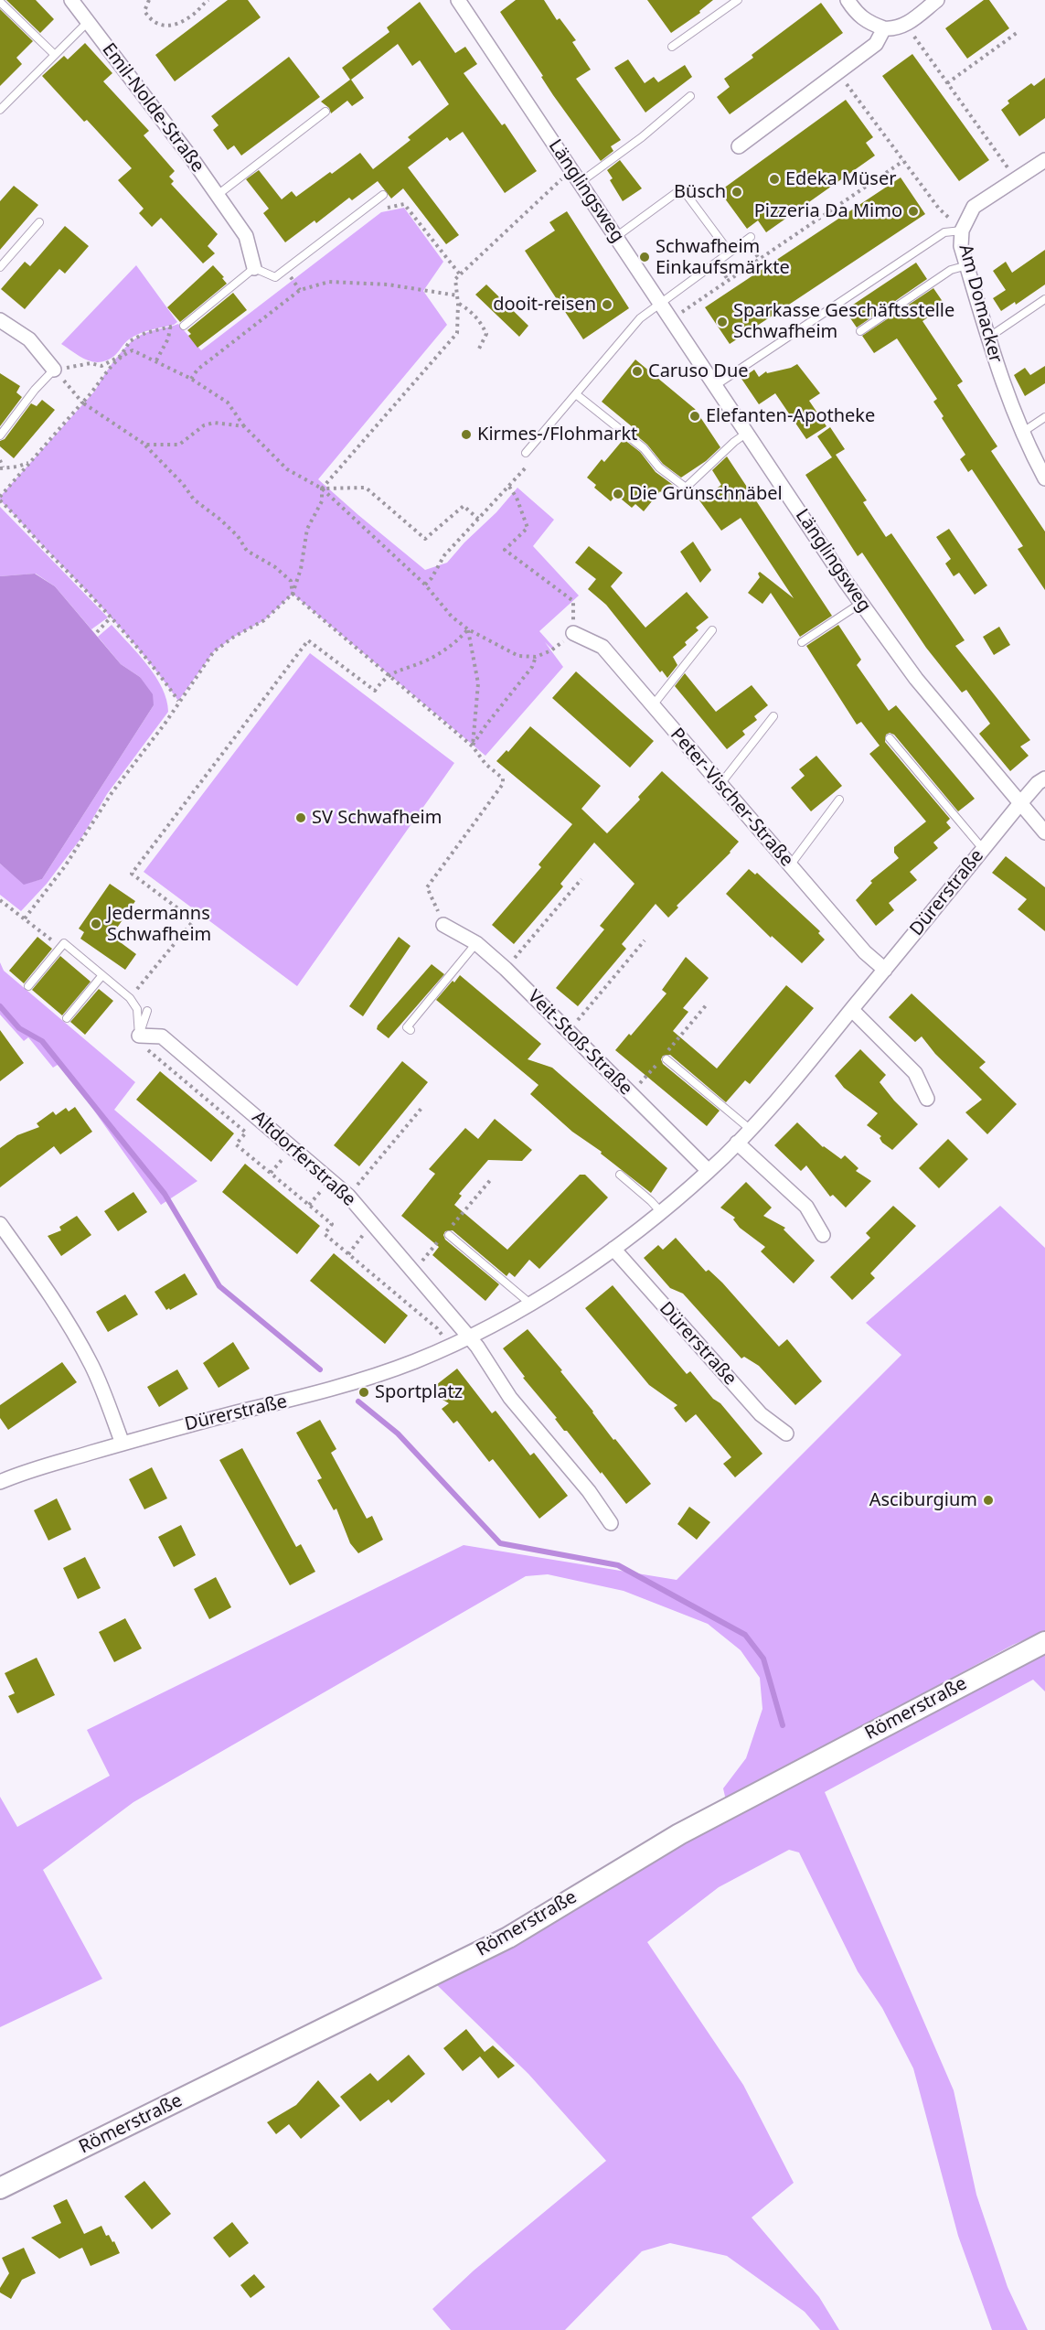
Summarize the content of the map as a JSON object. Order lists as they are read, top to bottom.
{
  "streets": {
    "street": [
      "Emil-Nolde-Straße",
      "Länglingsweg",
      "Am Domacker",
      "Peter-Vischer-Straße",
      "Dürerstraße",
      "Veit-Stoß-Straße",
      "Altdorferstraße",
      "Römerstraße"
    ]
  },
  "crossings": [
    ["Länglingsweg", "Dürerstraße"],
    ["Peter-Vischer-Straße", "Dürerstraße"],
    ["Dürerstraße", "Veit-Stoß-Straße"],
    ["Dürerstraße", "Altdorferstraße"]
  ],
  "places": [
    "Edeka Müser",
    "Büsch",
    "Pizzeria Da Mimo",
    "Schwafheim Einkaufsmärkte",
    "dooit-reisen",
    "Sparkasse Geschäftsstelle Schwafheim",
    "Caruso Due",
    "Elefanten-Apotheke",
    "Kirmes-/Flohmarkt",
    "Die Grünschnäbel",
    "SV Schwafheim",
    "Jedermanns Schwafheim",
    "Sportplatz",
    "Asciburgium"
  ]
}
